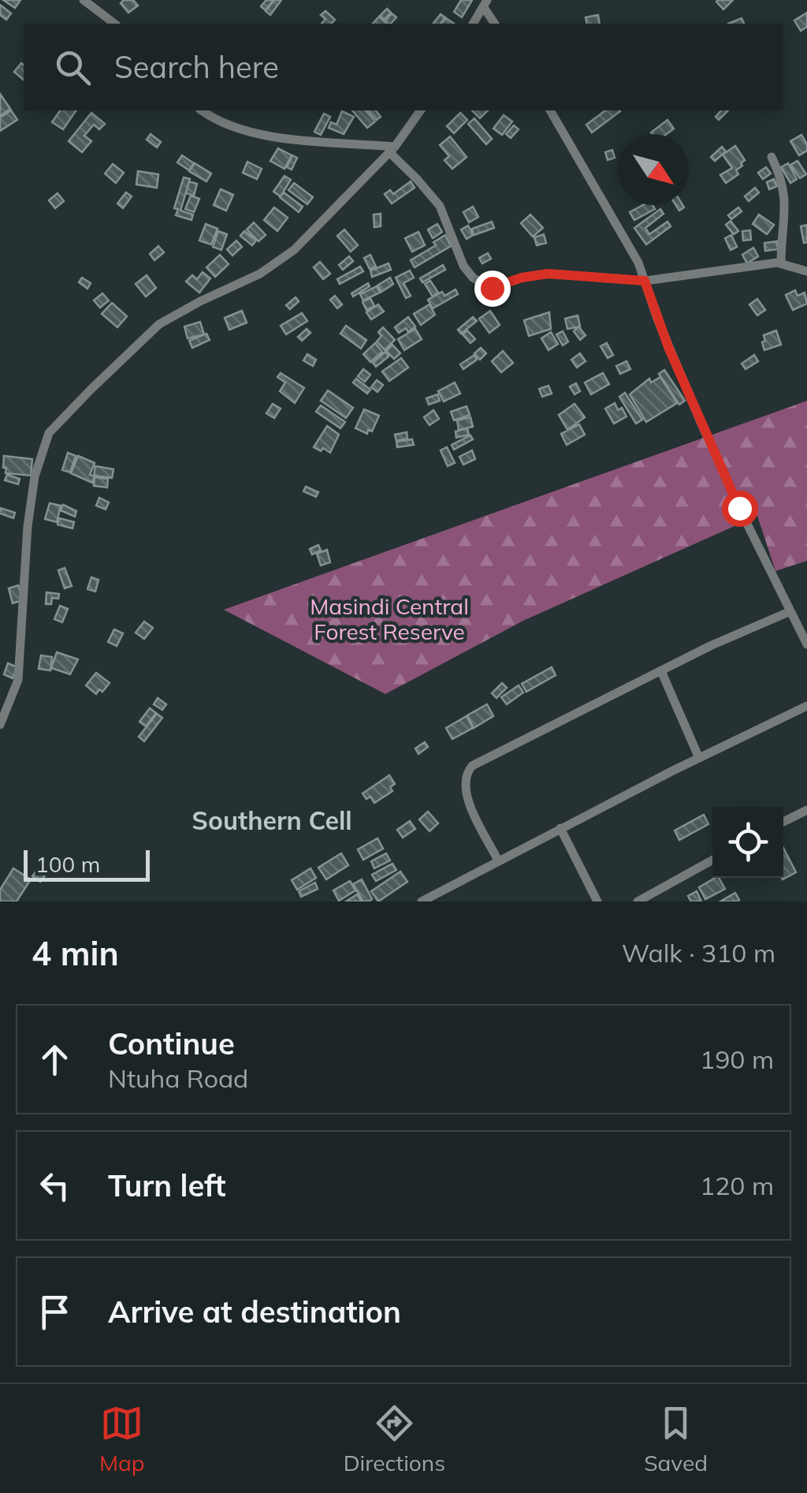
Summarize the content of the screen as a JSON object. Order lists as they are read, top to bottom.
{
  "districts": ["Southern Cell"],
  "parks": ["Masindi Central Forest Reserve"],
  "scale_bar": "100 m",
  "north": "bottom right",
  "page": {
    "search": "Search here",
    "scale": "100 m",
    "heading": ["4 min", "Walk · 310 m"],
    "list": [
      ["Continue", "Ntuha Road", "190 m"],
      ["Turn left", "120 m"],
      "Arrive at destination"
    ],
    "nav": ["Map", "Directions", "Saved"]
  }
}
